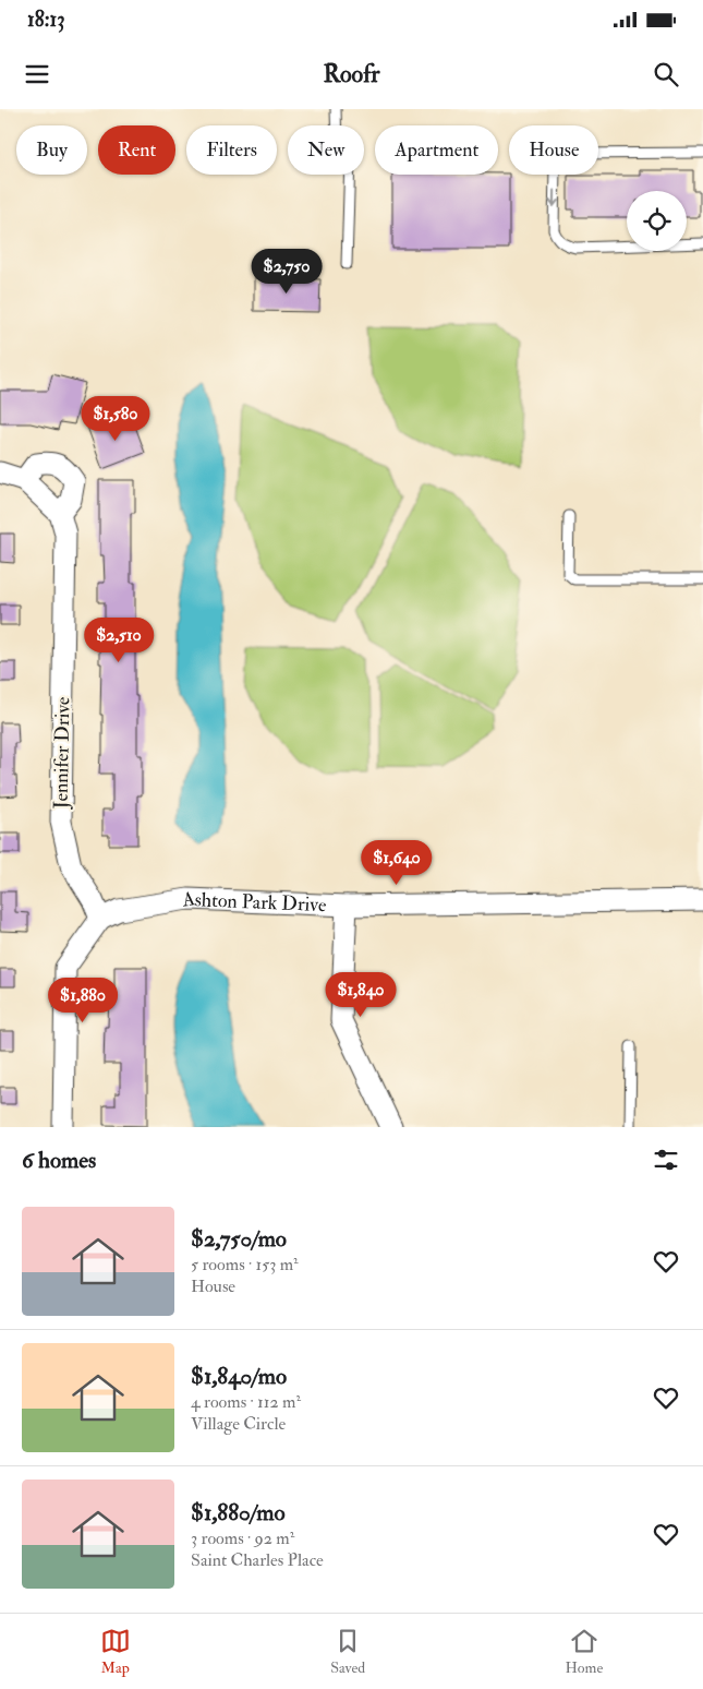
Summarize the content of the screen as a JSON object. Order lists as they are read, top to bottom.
{
  "streets": {
    "street": ["Jennifer Drive", "Ashton Park Drive"]
  },
  "crossings": [
    ["Jennifer Drive", "Ashton Park Drive"]
  ],
  "page": {
    "status": "18:13",
    "header": "Roofr",
    "chip": [
      "Buy",
      "Rent",
      "Filters",
      "New",
      "Apartment",
      "House"
    ],
    "price": [
      "$2,750",
      "$1,580",
      "$2,510",
      "$1,640",
      "$1,840",
      "$1,880"
    ],
    "heading": "6 homes",
    "list": [
      {
        "name": "$2,750/mo",
        "note": "5 rooms · 153 m² · House"
      },
      {
        "name": "$1,840/mo",
        "note": "4 rooms · 112 m² · Village Circle"
      },
      {
        "name": "$1,880/mo",
        "note": "3 rooms · 92 m² · Saint Charles Place"
      }
    ],
    "tabs": ["Map", "Saved", "Home"]
  }
}
